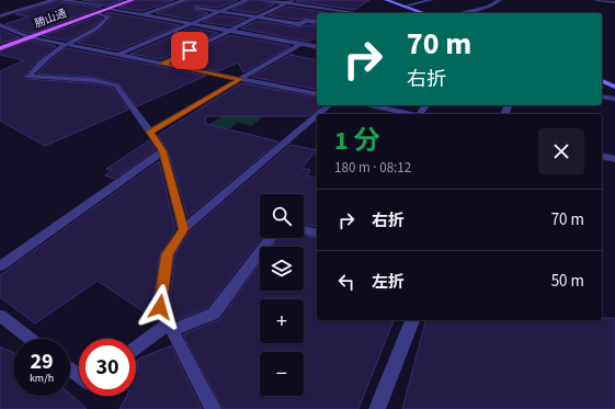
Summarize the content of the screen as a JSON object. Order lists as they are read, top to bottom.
{
  "streets": {
    "main road": ["勝山通"]
  },
  "page": {
    "turn": ["70 m", "右折"],
    "heading": ["1 分", "180 m · 08:12"],
    "list": [
      {
        "name": "右折",
        "value": "70 m"
      },
      {
        "name": "左折",
        "value": "50 m"
      }
    ],
    "map_buttons": ["+", "−"],
    "speed": "29 km/h",
    "limit": "30"
  }
}
